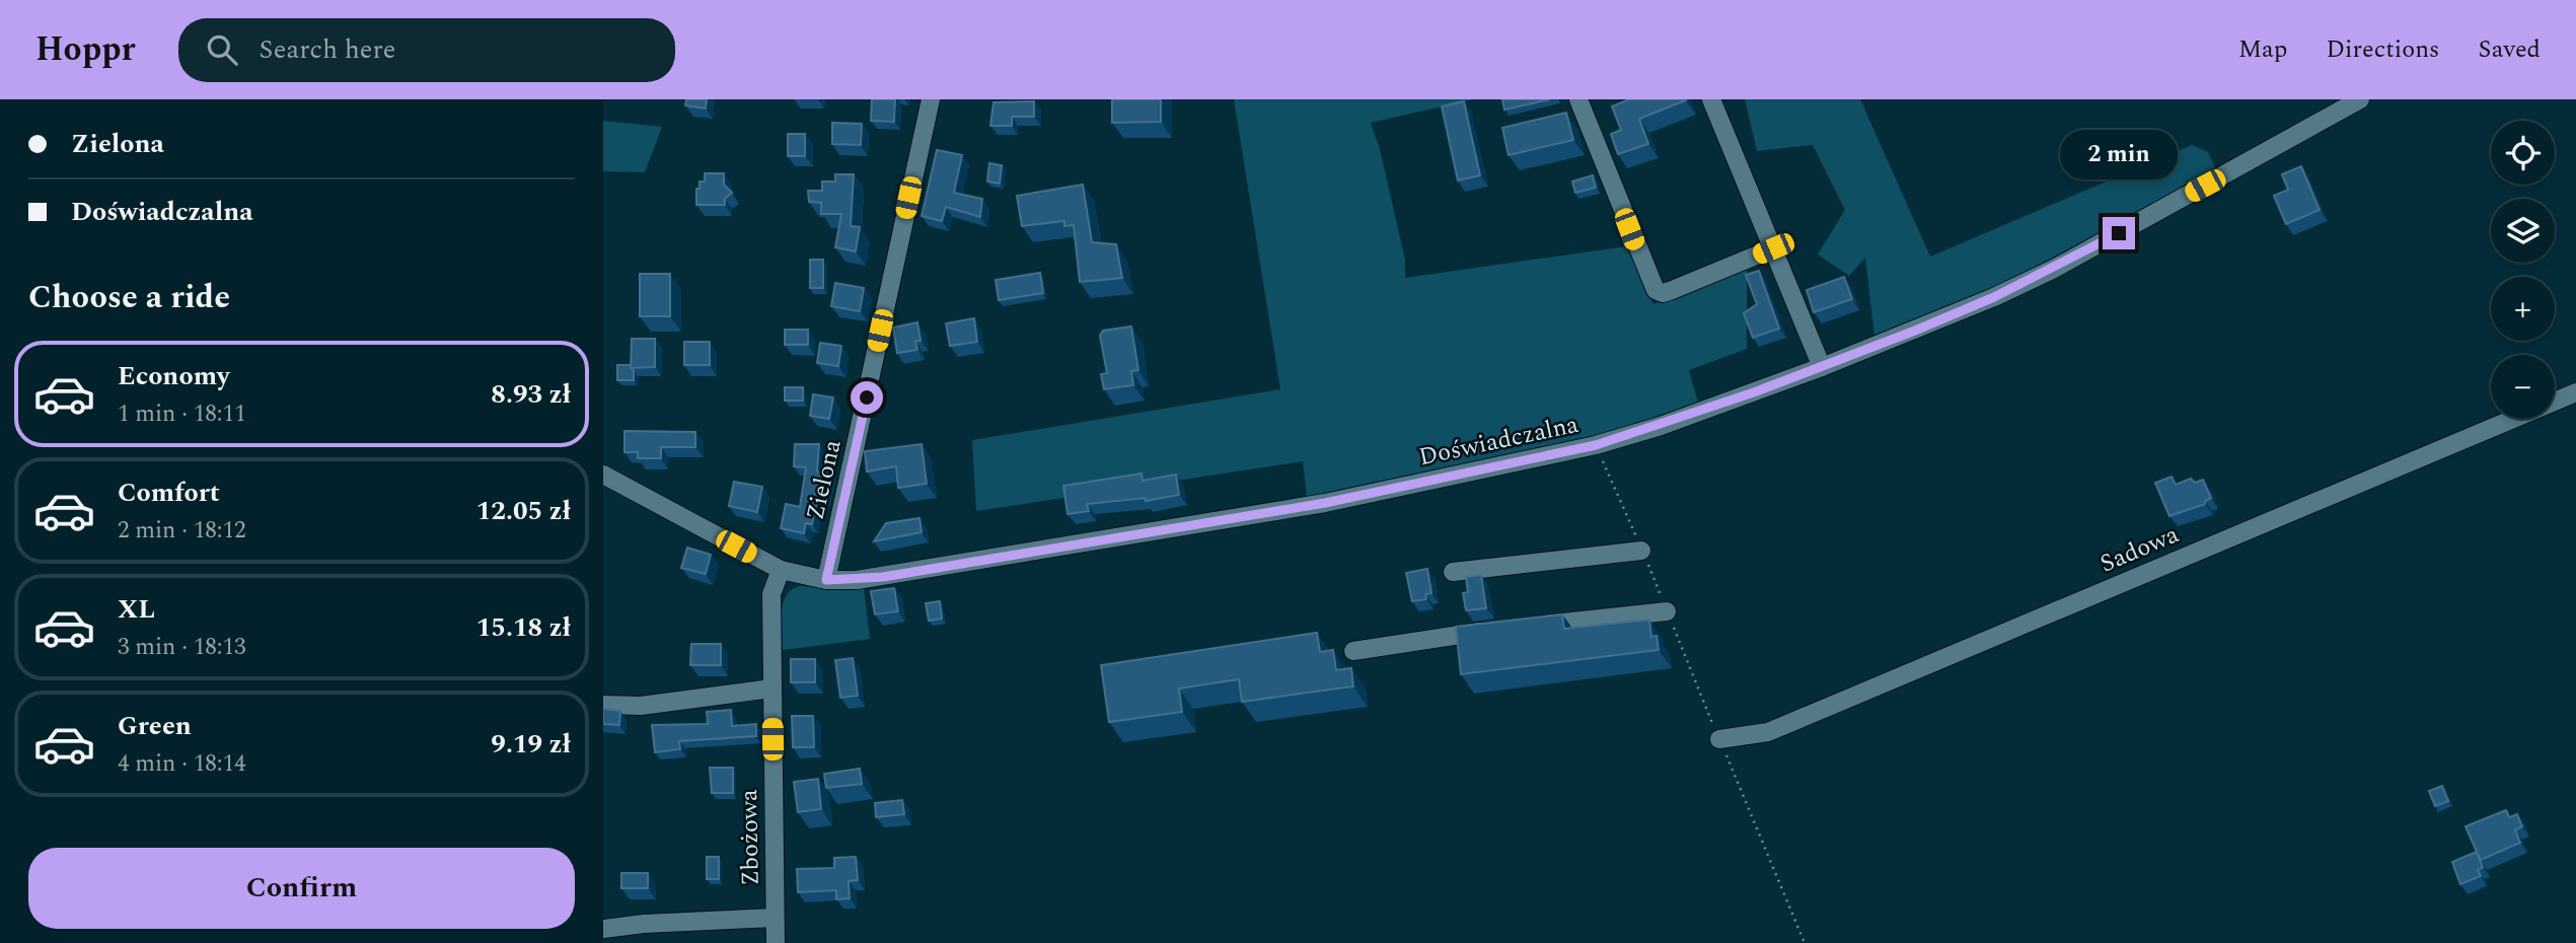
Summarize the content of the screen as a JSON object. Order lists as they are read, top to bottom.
{
  "streets": {
    "street": [
      "Doświadczalna",
      "Zielona",
      "Sadowa",
      "Zbożowa"
    ]
  },
  "crossings": [
    ["Doświadczalna", "Zielona"],
    ["Doświadczalna", "Zbożowa"]
  ],
  "page": {
    "header": "Hoppr",
    "search": "Search here",
    "nav": ["Map", "Directions", "Saved"],
    "banner": ["Zielona", "Doświadczalna"],
    "map_buttons": ["+", "−"],
    "bubble": "2 min",
    "heading": "Choose a ride",
    "list": [
      {
        "name": "Economy",
        "note": "1 min · 18:11",
        "value": "8.93 zł"
      },
      {
        "name": "Comfort",
        "note": "2 min · 18:12",
        "value": "12.05 zł"
      },
      {
        "name": "XL",
        "note": "3 min · 18:13",
        "value": "15.18 zł"
      },
      {
        "name": "Green",
        "note": "4 min · 18:14",
        "value": "9.19 zł"
      }
    ],
    "buttons": "Confirm"
  }
}
